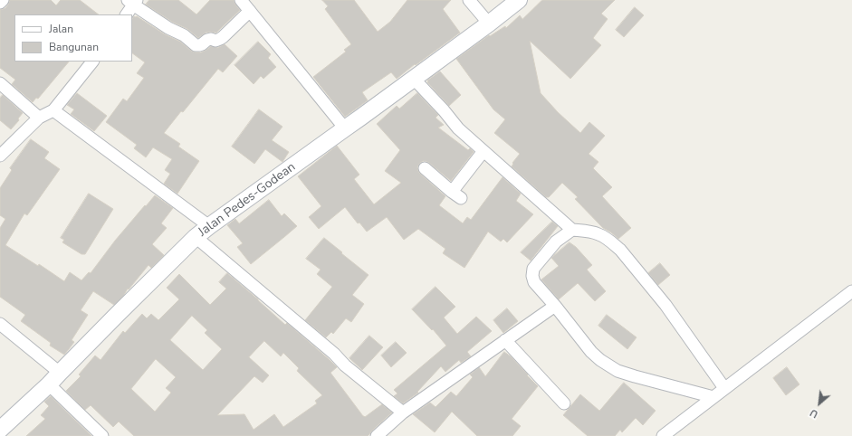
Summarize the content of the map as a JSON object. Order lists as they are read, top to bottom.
{
  "streets": {
    "street": ["Jalan Pedes-Godean"]
  },
  "legend": ["Jalan", "Bangunan"],
  "north": "bottom left"
}
